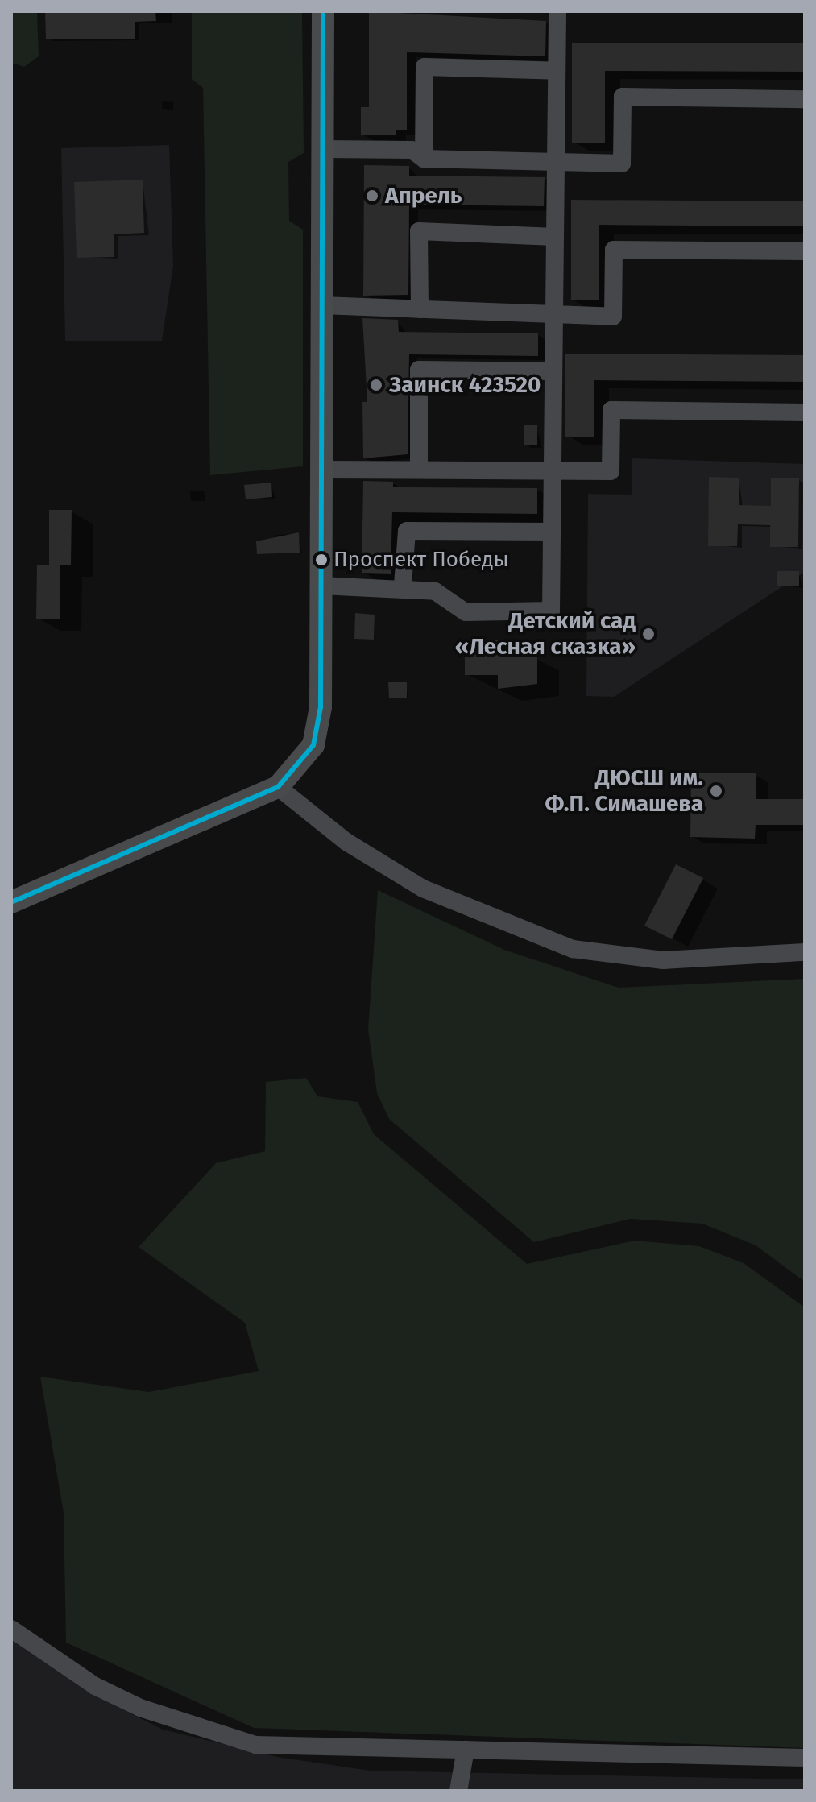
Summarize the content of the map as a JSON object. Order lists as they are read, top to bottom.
{
  "places": [
    "Апрель",
    "Заинск 423520",
    "Проспект Победы",
    "Детский сад «Лесная сказка»",
    "ДЮСШ им. Ф.П. Симашева"
  ]
}
